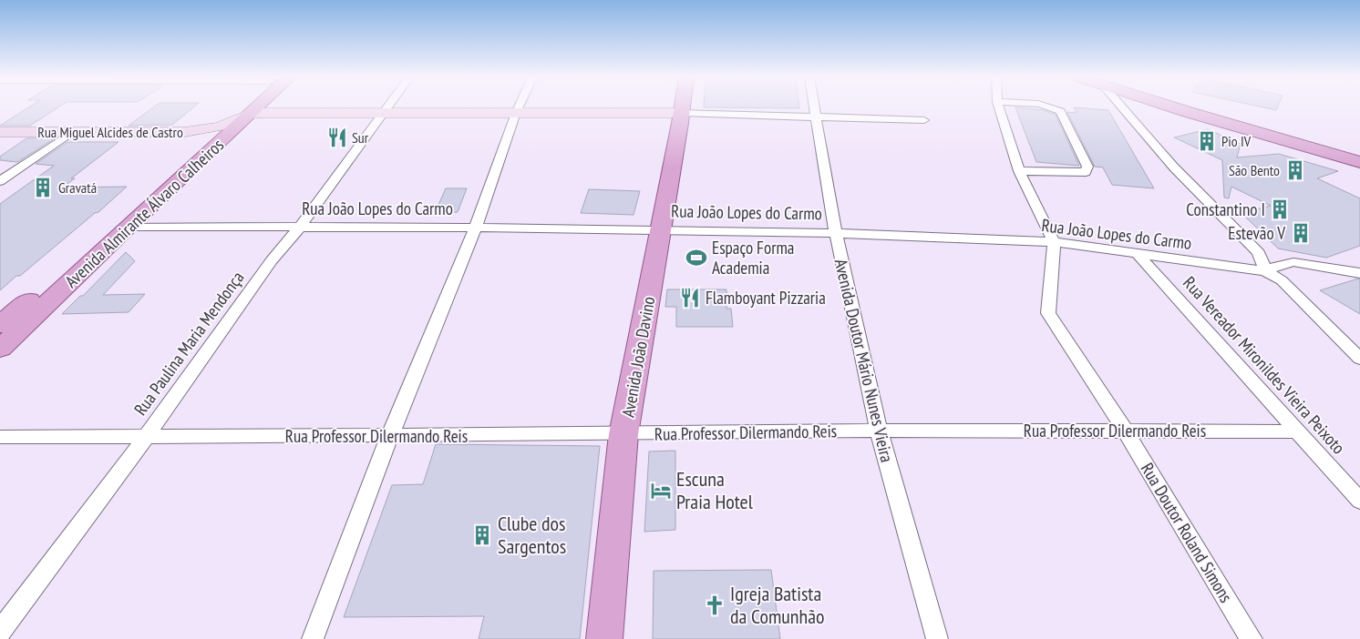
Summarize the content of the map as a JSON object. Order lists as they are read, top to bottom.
{
  "streets": {
    "main road": ["Avenida Almirante Álvaro Calheiros", "Avenida João Davino"],
    "street": [
      "Rua Miguel Alcides de Castro",
      "Rua João Lopes do Carmo",
      "Rua Paulina Maria Mendonça",
      "Avenida Doutor Mário Nunes Vieira",
      "Rua Vereador Mironildes Vieira Peixoto",
      "Rua Professor Dilermando Reis",
      "Rua Doutor Roland Simons"
    ]
  },
  "crossings": [
    ["Rua Miguel Alcides de Castro", "Avenida Almirante Álvaro Calheiros"],
    ["Rua Miguel Alcides de Castro", "Rua Paulina Maria Mendonça"],
    ["Rua Miguel Alcides de Castro", "Avenida João Davino"],
    ["Rua João Lopes do Carmo", "Avenida Almirante Álvaro Calheiros"],
    ["Rua João Lopes do Carmo", "Rua Paulina Maria Mendonça"],
    ["Rua João Lopes do Carmo", "Avenida João Davino"],
    ["Rua João Lopes do Carmo", "Avenida Doutor Mário Nunes Vieira"],
    ["Rua João Lopes do Carmo", "Rua Vereador Mironildes Vieira Peixoto"],
    ["Rua João Lopes do Carmo", "Rua Doutor Roland Simons"],
    ["Rua Paulina Maria Mendonça", "Rua Professor Dilermando Reis"],
    ["Avenida João Davino", "Rua Professor Dilermando Reis"],
    ["Avenida Doutor Mário Nunes Vieira", "Rua Professor Dilermando Reis"],
    ["Rua Vereador Mironildes Vieira Peixoto", "Rua Professor Dilermando Reis"],
    ["Rua Professor Dilermando Reis", "Rua Doutor Roland Simons"]
  ],
  "places": {
    "restaurant": ["Sur", "Flamboyant Pizzaria"],
    "building": [
      "Pio IV",
      "São Bento",
      "Gravatá",
      "Constantino I",
      "Estevão V",
      "Clube dos Sargentos"
    ],
    "sports": ["Espaço Forma Academia"],
    "hotel": ["Escuna Praia Hotel"],
    "church": ["Igreja Batista da Comunhão"]
  }
}
